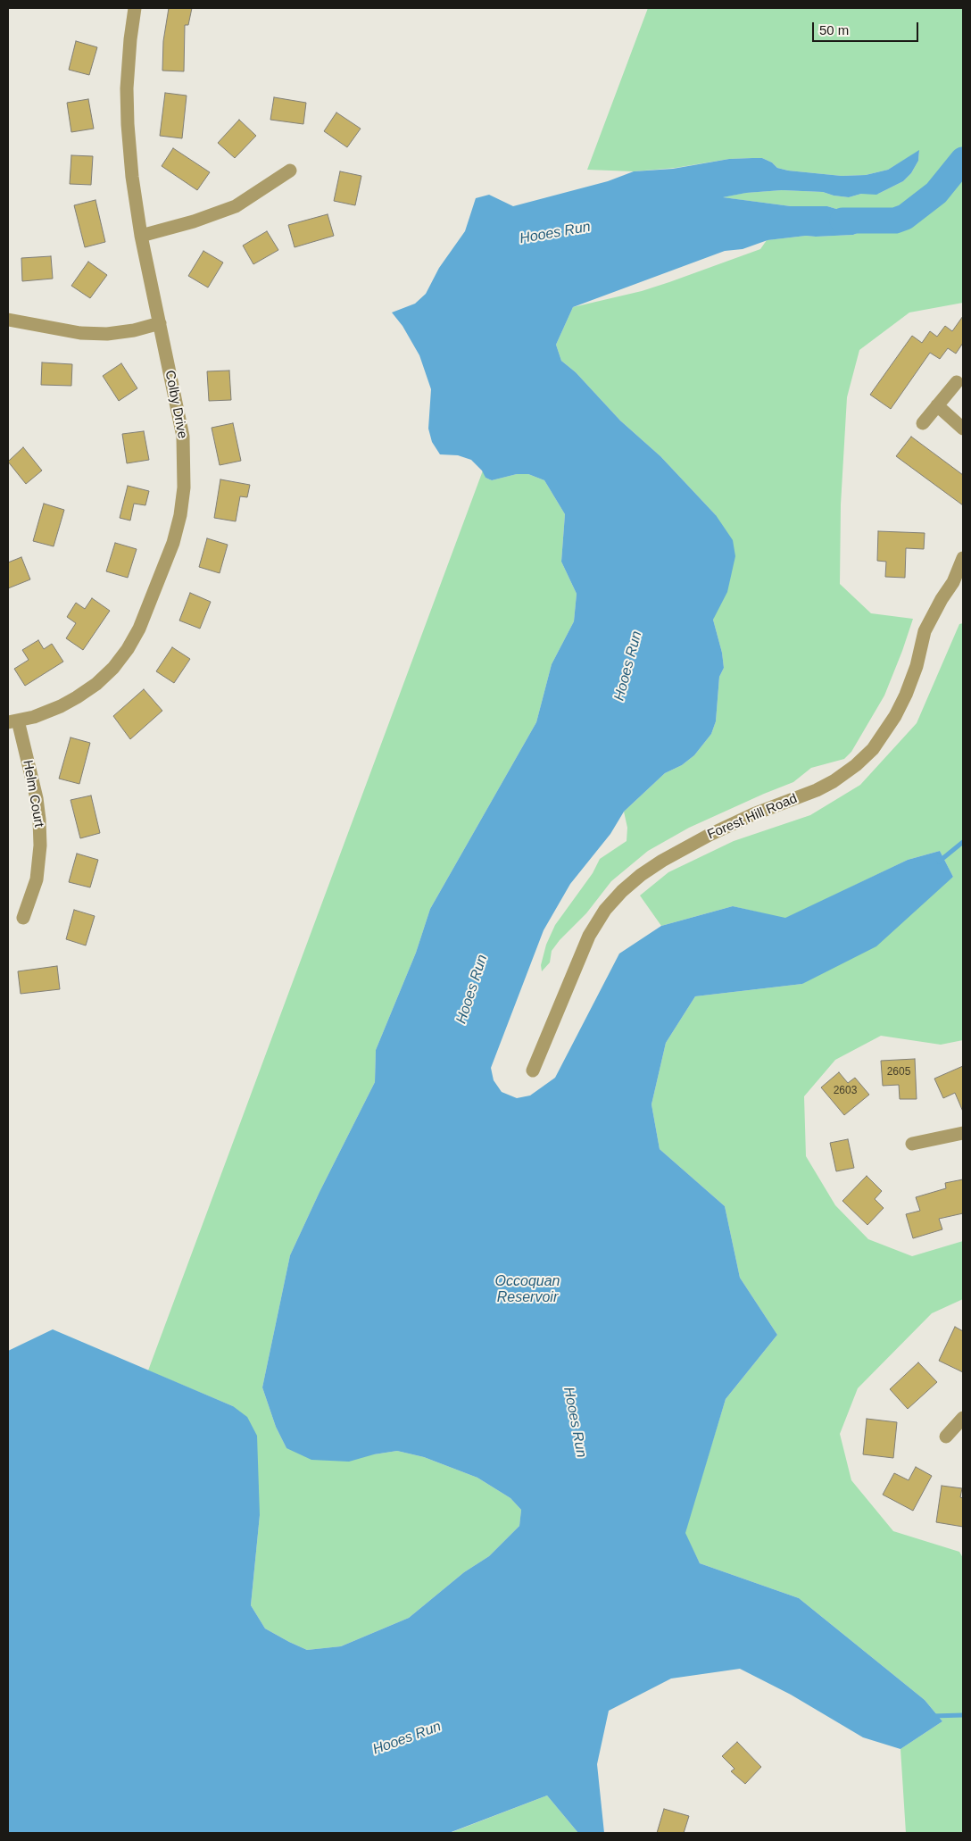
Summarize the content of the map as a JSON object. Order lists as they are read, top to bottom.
{
  "streets": {
    "street": ["Colby Drive", "Helm Court", "Forest Hill Road"]
  },
  "crossings": [
    ["Colby Drive", "Helm Court"]
  ],
  "water": ["Hooes Run", "Occoquan Reservoir"],
  "house_numbers": ["2605", "2603"],
  "scale_bar": "50 m"
}
